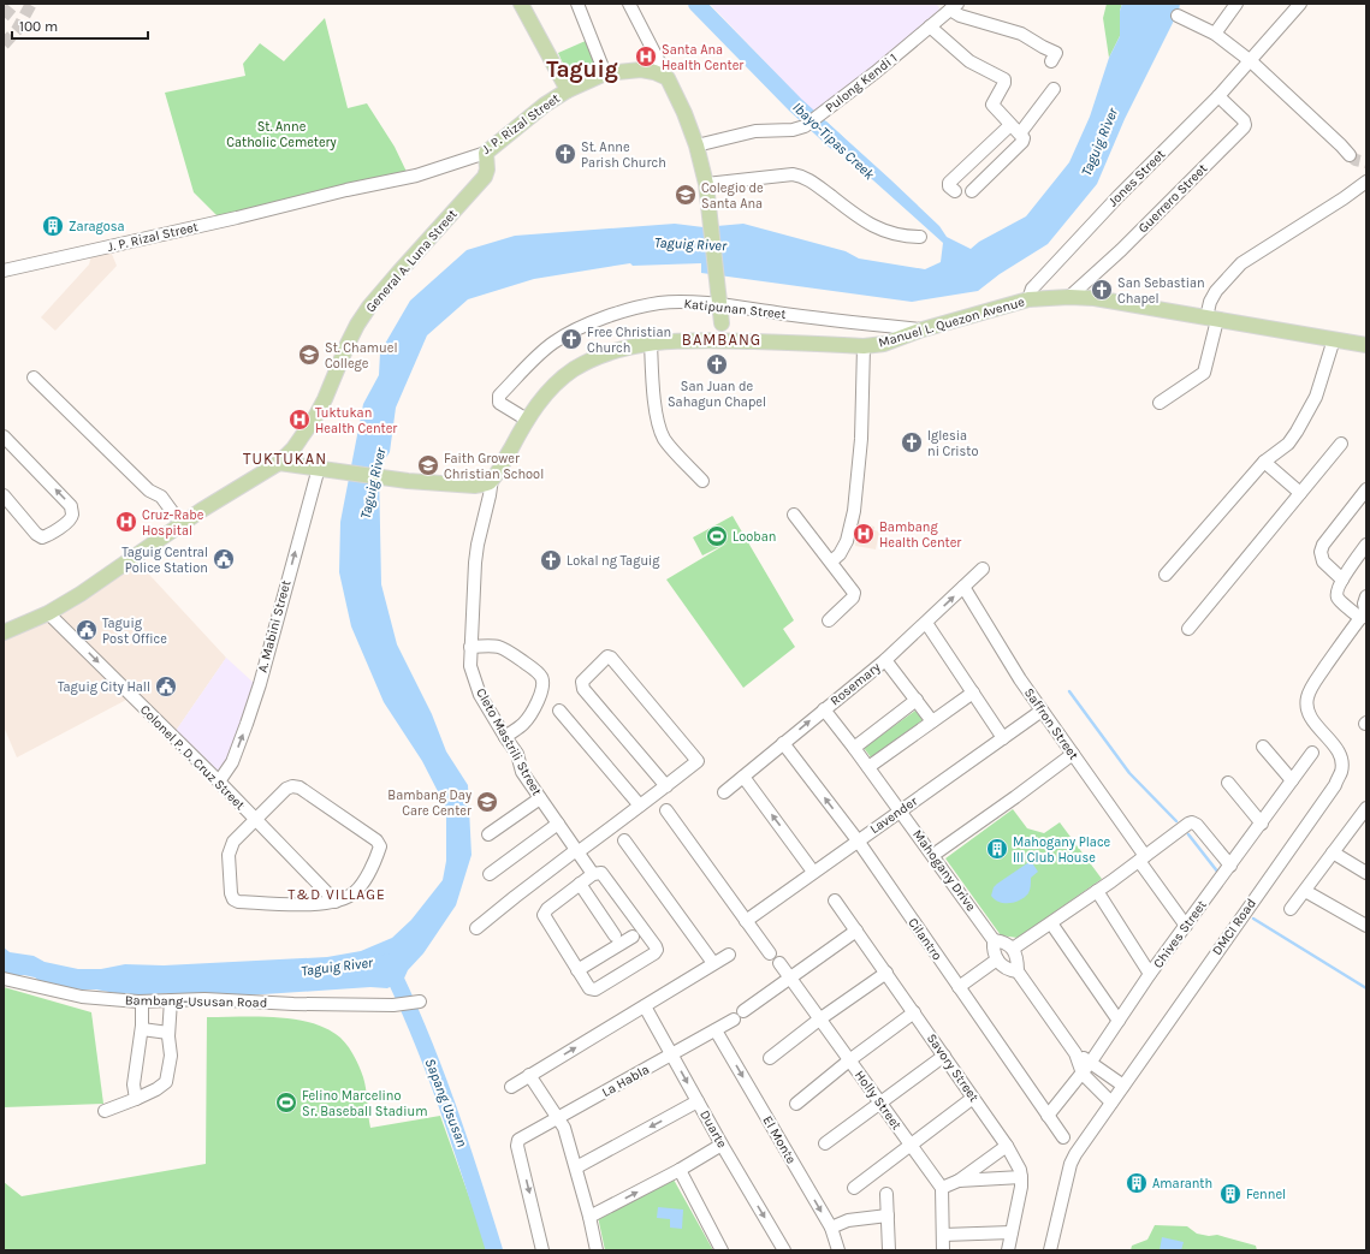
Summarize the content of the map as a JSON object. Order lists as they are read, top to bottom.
{
  "streets": {
    "main road": ["J. P. Rizal Street", "General A. Luna Street", "Manuel L. Quezon Avenue"],
    "street": [
      "Pulong Kendi 1",
      "Jones Street",
      "Guerrero Street",
      "Katipunan Street",
      "A. Mabini Street",
      "Rosemary",
      "Saffron Street",
      "Cleto Mastrili Street",
      "Colonel P. D. Cruz Street",
      "Lavender",
      "Mahogany Drive",
      "DMCI Road",
      "Chives Street",
      "Cilantro",
      "Bambang-Ususan Road",
      "Savory Street",
      "La Habla",
      "Holly Street",
      "Duarte",
      "El Monte"
    ]
  },
  "crossings": [
    ["J. P. Rizal Street", "General A. Luna Street"],
    ["Jones Street", "Guerrero Street"],
    ["Jones Street", "Manuel L. Quezon Avenue"],
    ["Guerrero Street", "Manuel L. Quezon Avenue"],
    ["General A. Luna Street", "Colonel P. D. Cruz Street"],
    ["Katipunan Street", "Manuel L. Quezon Avenue"],
    ["Manuel L. Quezon Avenue", "Cleto Mastrili Street"],
    ["A. Mabini Street", "Colonel P. D. Cruz Street"],
    ["Rosemary", "Saffron Street"],
    ["Rosemary", "Mahogany Drive"],
    ["Rosemary", "Cilantro"],
    ["Saffron Street", "Lavender"],
    ["Saffron Street", "Chives Street"],
    ["Lavender", "Mahogany Drive"],
    ["Lavender", "Cilantro"],
    ["Chives Street", "Cilantro"],
    ["Savory Street", "La Habla"],
    ["La Habla", "Holly Street"],
    ["La Habla", "Duarte"],
    ["La Habla", "El Monte"]
  ],
  "one_way": ["A. Mabini Street", "Colonel P. D. Cruz Street"],
  "districts": [
    "Taguig",
    "BAMBANG",
    "TUKTUKAN",
    "T&D VILLAGE"
  ],
  "water": ["Ibayo-Tipas Creek", "Taguig River", "Sapang Ususan"],
  "parks": ["St. Anne Catholic Cemetery"],
  "places": {
    "hospital": [
      "Santa Ana Health Center",
      "Tuktukan Health Center",
      "Cruz-Rabe Hospital",
      "Bambang Health Center"
    ],
    "church": [
      "St. Anne Parish Church",
      "San Sebastian Chapel",
      "Free Christian Church",
      "San Juan de Sahagun Chapel",
      "Iglesia ni Cristo",
      "Lokal ng Taguig"
    ],
    "school or university": [
      "Colegio de Santa Ana",
      "St. Chamuel College",
      "Faith Grower Christian School",
      "Bambang Day Care Center"
    ],
    "building": [
      "Zaragosa",
      "Mahogany Place III Club House",
      "Amaranth",
      "Fennel"
    ],
    "sports": ["Looban", "Felino Marcelino Sr. Baseball Stadium"],
    "public building": ["Taguig Central Police Station", "Taguig Post Office", "Taguig City Hall"]
  },
  "scale_bar": "100 m"
}
